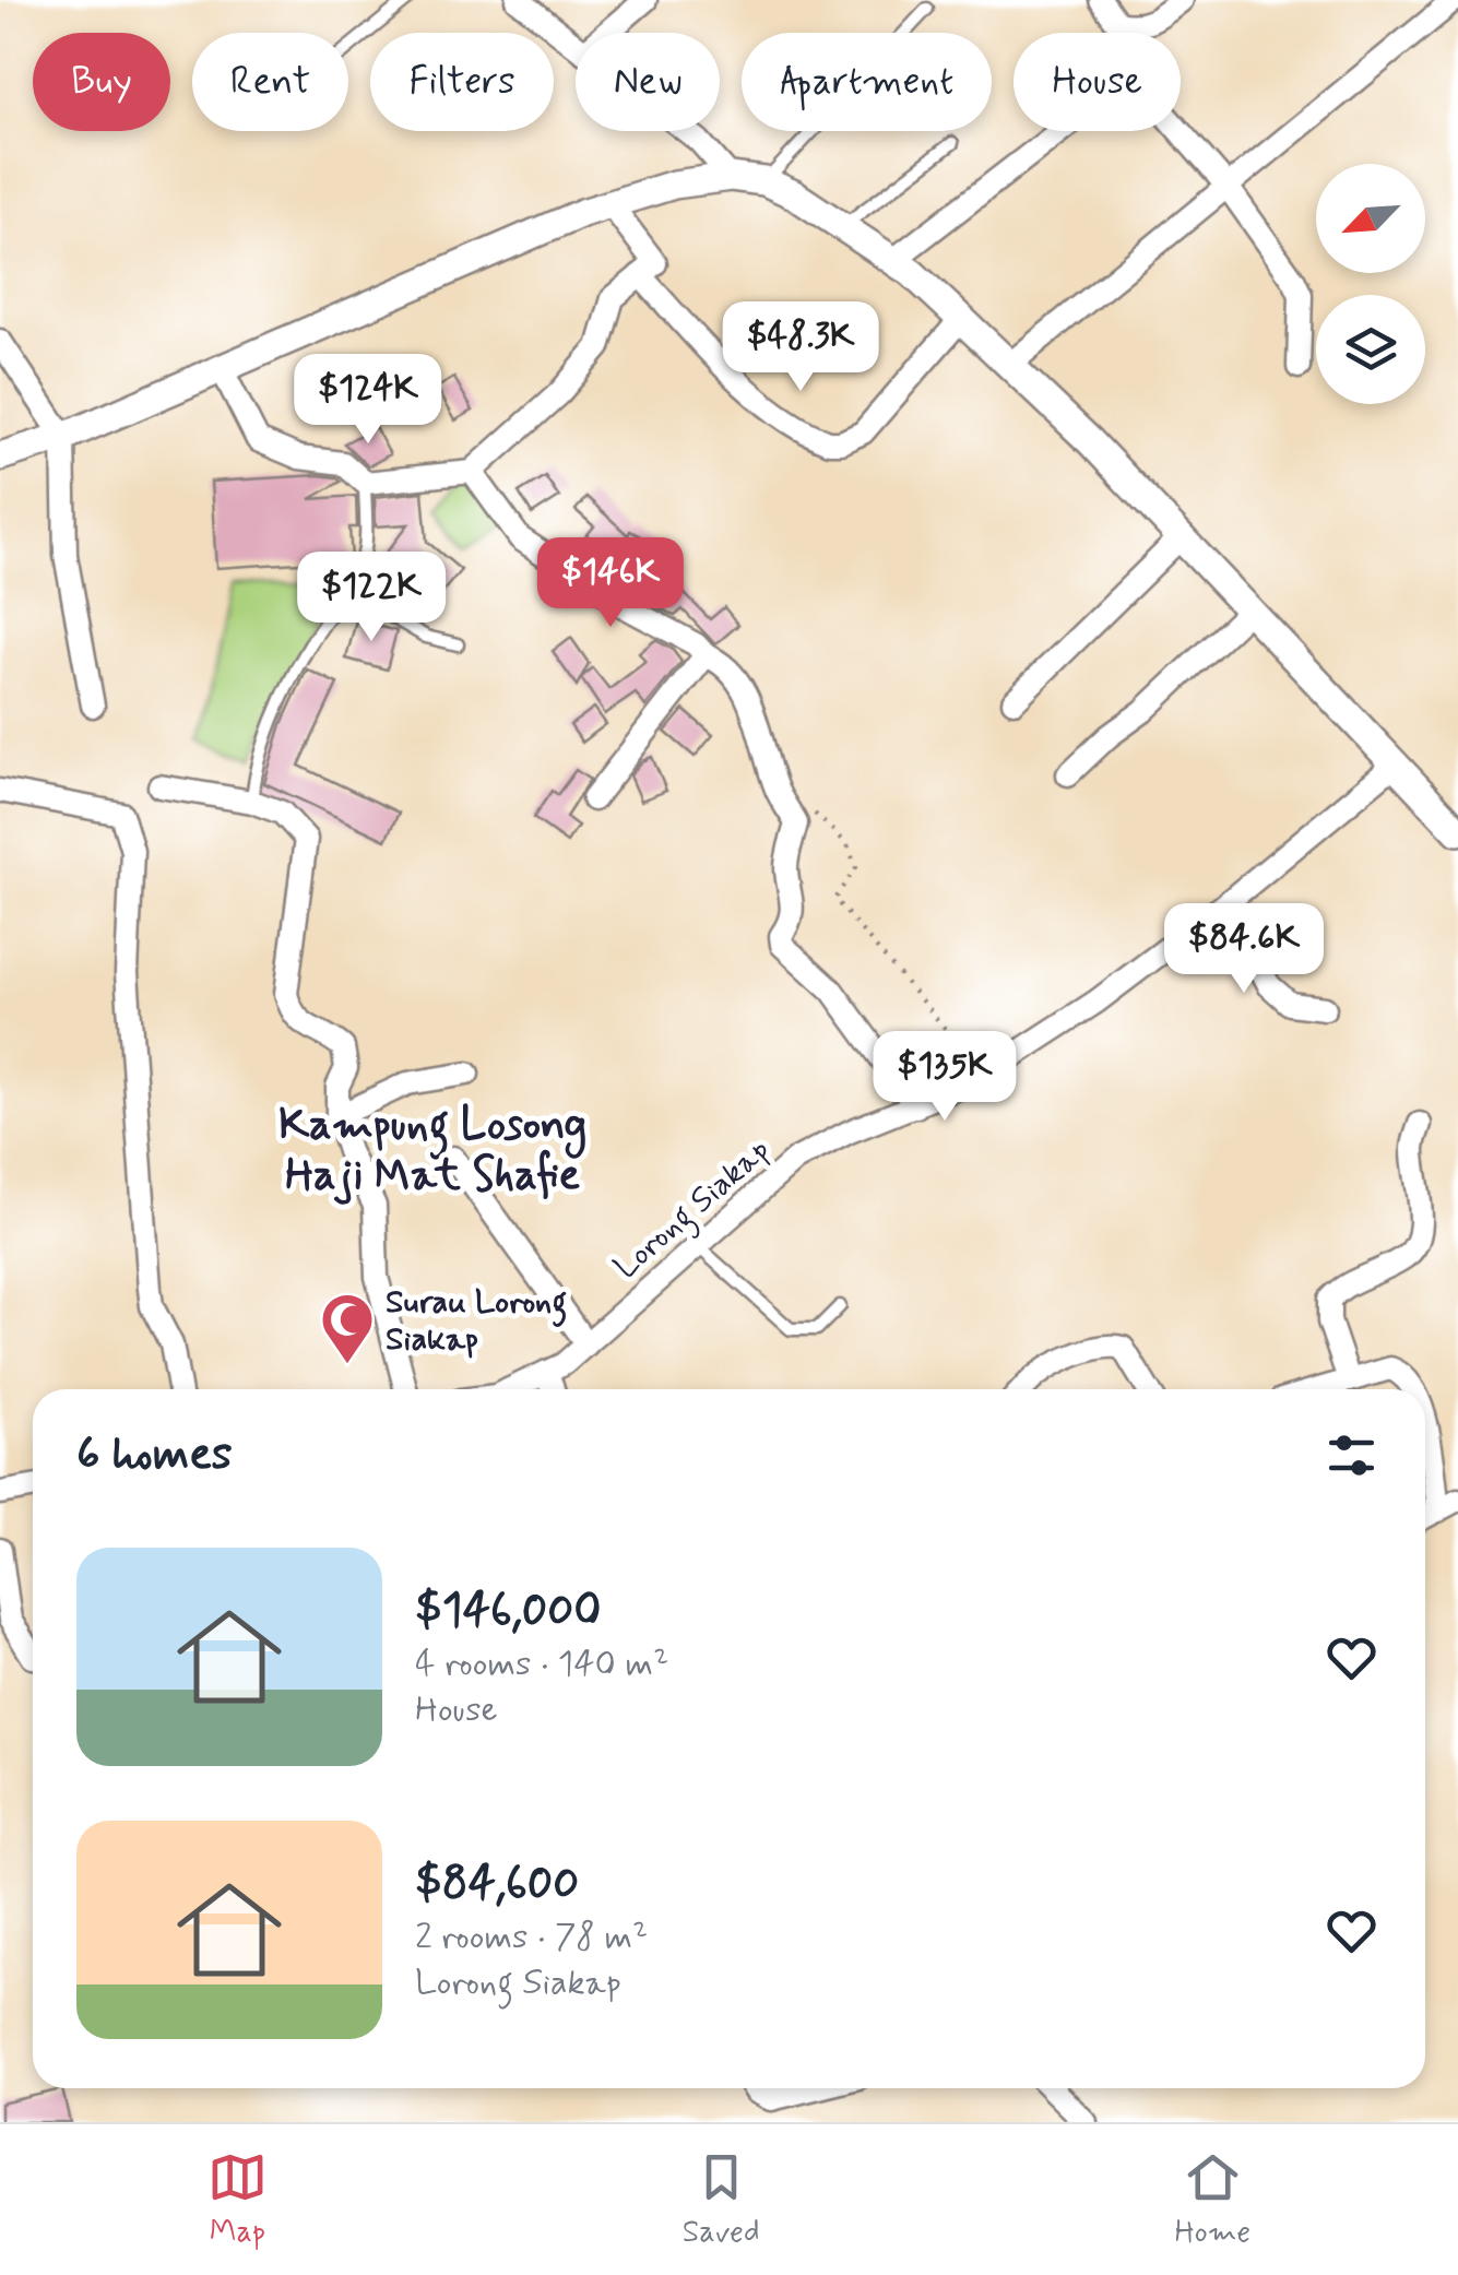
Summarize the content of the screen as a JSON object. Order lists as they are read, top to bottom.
{
  "streets": {
    "street": ["Lorong Siakap"]
  },
  "districts": ["Kampung Losong Haji Mat Shafie"],
  "places": {
    "mosque": ["Surau Lorong Siakap"]
  },
  "north": "bottom left",
  "page": {
    "chip": [
      "Buy",
      "Rent",
      "Filters",
      "New",
      "Apartment",
      "House"
    ],
    "price": [
      "$48.3K",
      "$124K",
      "$146K",
      "$122K",
      "$84.6K",
      "$135K"
    ],
    "heading": "6 homes",
    "list": [
      {
        "name": "$146,000",
        "note": "4 rooms · 140 m² · House"
      },
      {
        "name": "$84,600",
        "note": "2 rooms · 78 m² · Lorong Siakap"
      }
    ],
    "tabs": ["Map", "Saved", "Home"]
  }
}
